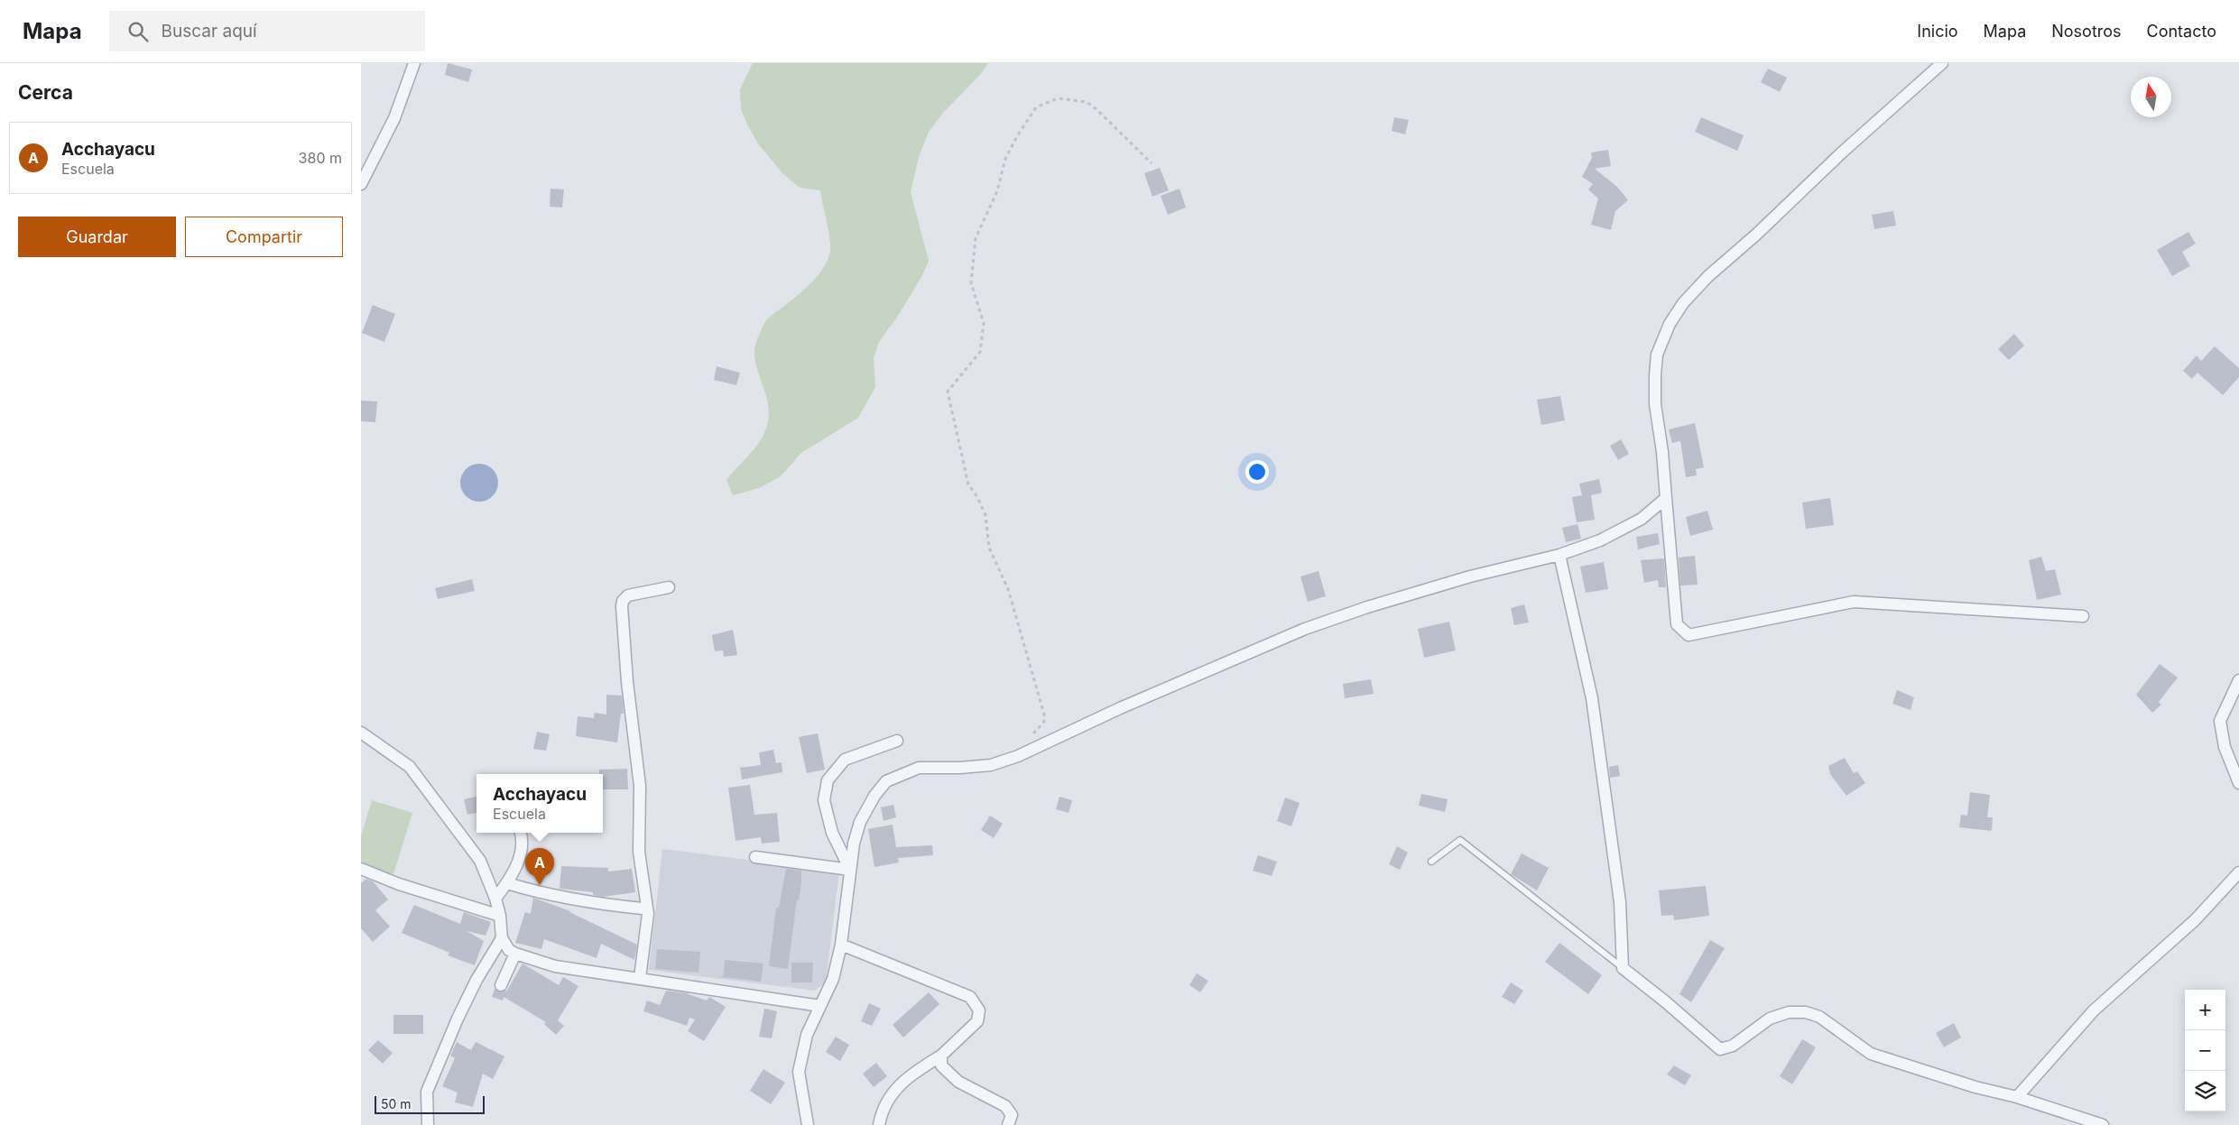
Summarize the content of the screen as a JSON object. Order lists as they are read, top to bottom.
{
  "scale_bar": "50 m",
  "north": "top",
  "page": {
    "header": "Mapa",
    "search": "Buscar aquí",
    "nav": [
      "Inicio",
      "Mapa",
      "Nosotros",
      "Contacto"
    ],
    "heading": "Cerca",
    "list": [
      {
        "mark": "A",
        "name": "Acchayacu",
        "note": "Escuela",
        "value": "380 m"
      }
    ],
    "buttons": ["Guardar", "Compartir"],
    "popup": ["Acchayacu", "Escuela"],
    "pins": "A",
    "map_buttons": ["+", "−"],
    "scale": "50 m"
  }
}
